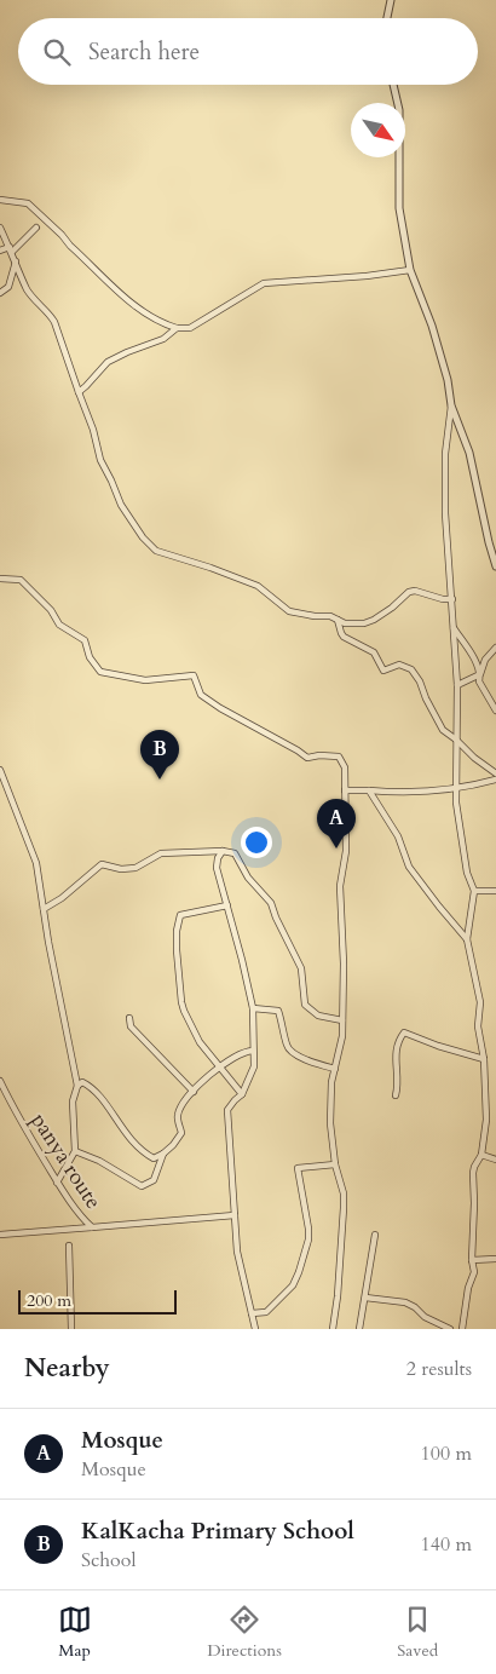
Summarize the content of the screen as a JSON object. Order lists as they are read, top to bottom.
{
  "streets": {
    "street": ["panya route"]
  },
  "scale_bar": "200 m",
  "north": "bottom right",
  "page": {
    "search": "Search here",
    "pins": ["B", "A"],
    "scale": "200 m",
    "heading": ["Nearby", "2 results"],
    "list": [
      {
        "mark": "A",
        "name": "Mosque",
        "note": "Mosque",
        "value": "100 m"
      },
      {
        "mark": "B",
        "name": "KalKacha Primary School",
        "note": "School",
        "value": "140 m"
      }
    ],
    "nav": ["Map", "Directions", "Saved"]
  }
}
